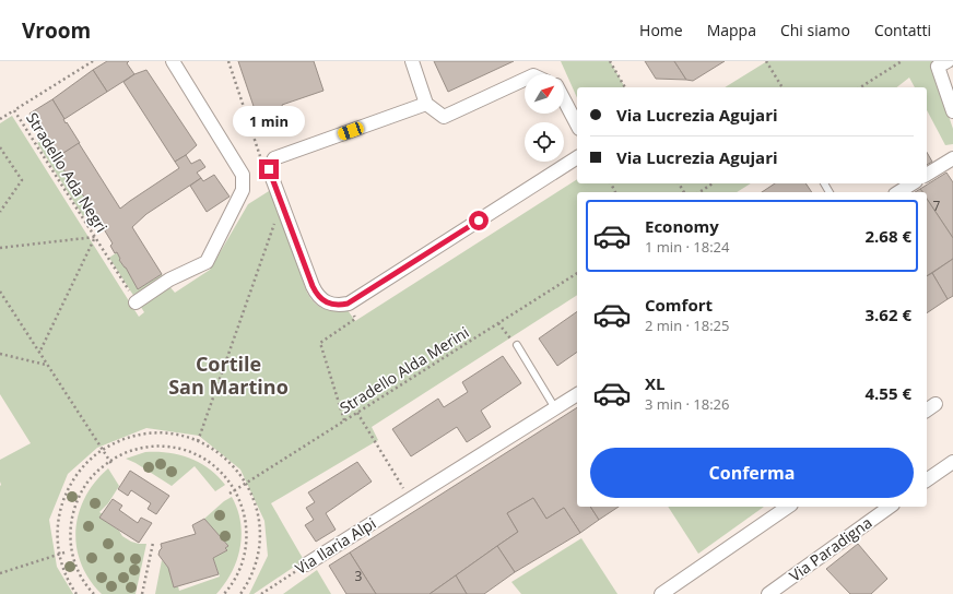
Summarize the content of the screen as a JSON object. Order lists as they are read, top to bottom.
{
  "streets": {
    "street": ["Via Ilaria Alpi", "Via Paradigna"],
    "path": ["Stradello Ada Negri", "Stradello Alda Merini"]
  },
  "districts": ["Cortile San Martino"],
  "house_numbers": ["7", "3"],
  "north": "top right",
  "page": {
    "header": "Vroom",
    "nav": [
      "Home",
      "Mappa",
      "Chi siamo",
      "Contatti"
    ],
    "banner": ["Via Lucrezia Agujari", "Via Lucrezia Agujari"],
    "bubble": "1 min",
    "list": [
      {
        "name": "Economy",
        "note": "1 min · 18:24",
        "value": "2.68 €"
      },
      {
        "name": "Comfort",
        "note": "2 min · 18:25",
        "value": "3.62 €"
      },
      {
        "name": "XL",
        "note": "3 min · 18:26",
        "value": "4.55 €"
      }
    ],
    "buttons": "Conferma"
  }
}
